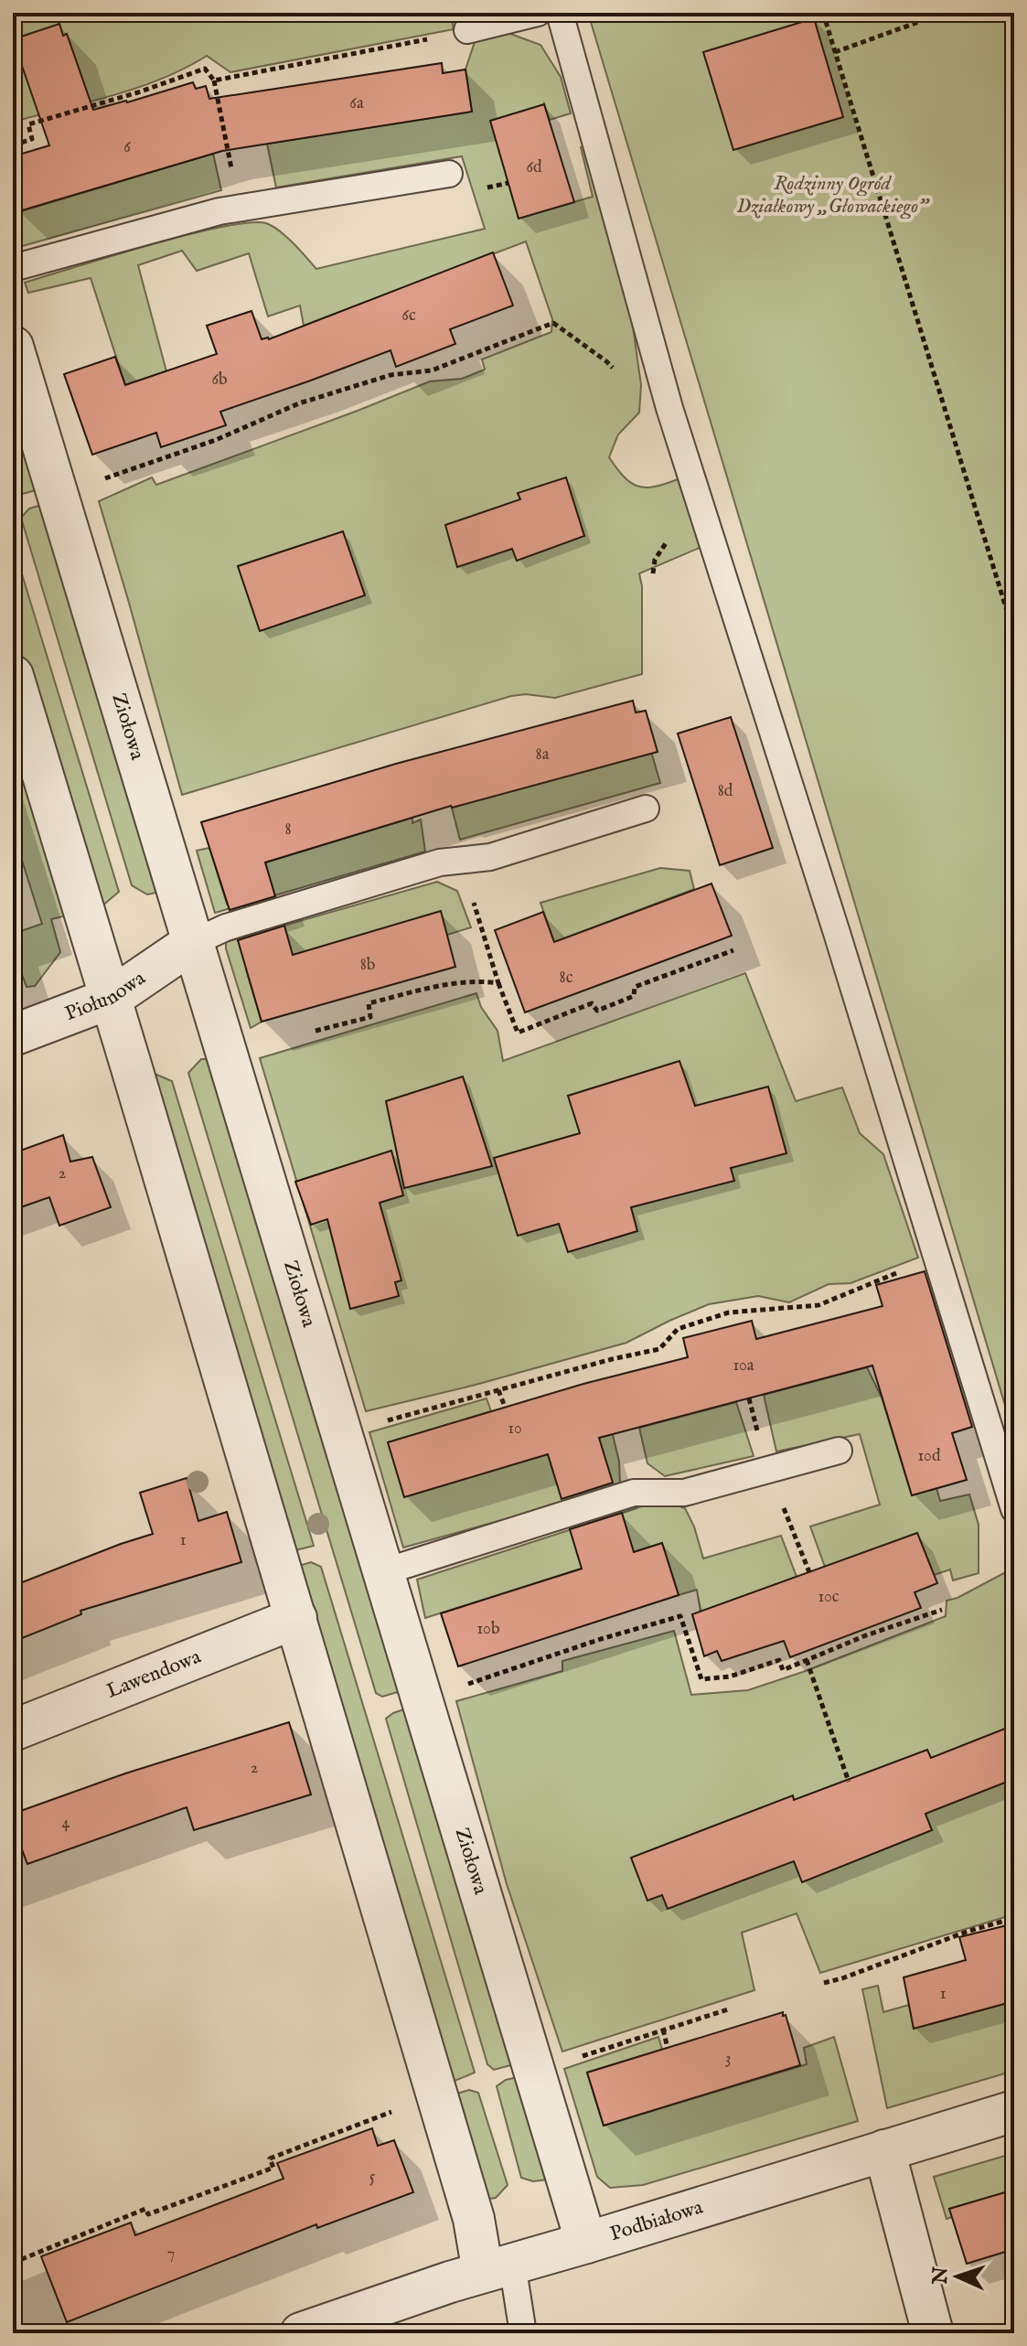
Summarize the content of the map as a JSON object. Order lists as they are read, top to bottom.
{
  "streets": {
    "street": [
      "Ziołowa",
      "Piołunowa",
      "Lawendowa",
      "Podbiałowa"
    ]
  },
  "crossings": [
    ["Ziołowa", "Piołunowa"],
    ["Ziołowa", "Podbiałowa"]
  ],
  "parks": ["Rodzinny Ogród Działkowy „Głowackiego”"],
  "house_numbers": [
    "6a",
    "6",
    "6d",
    "6c",
    "6b",
    "8a",
    "8d",
    "8",
    "8b",
    "8c",
    "2",
    "10a",
    "10",
    "10d",
    "1",
    "10c",
    "10b",
    "2",
    "4",
    "1",
    "3",
    "5",
    "7"
  ],
  "north": "left"
}
